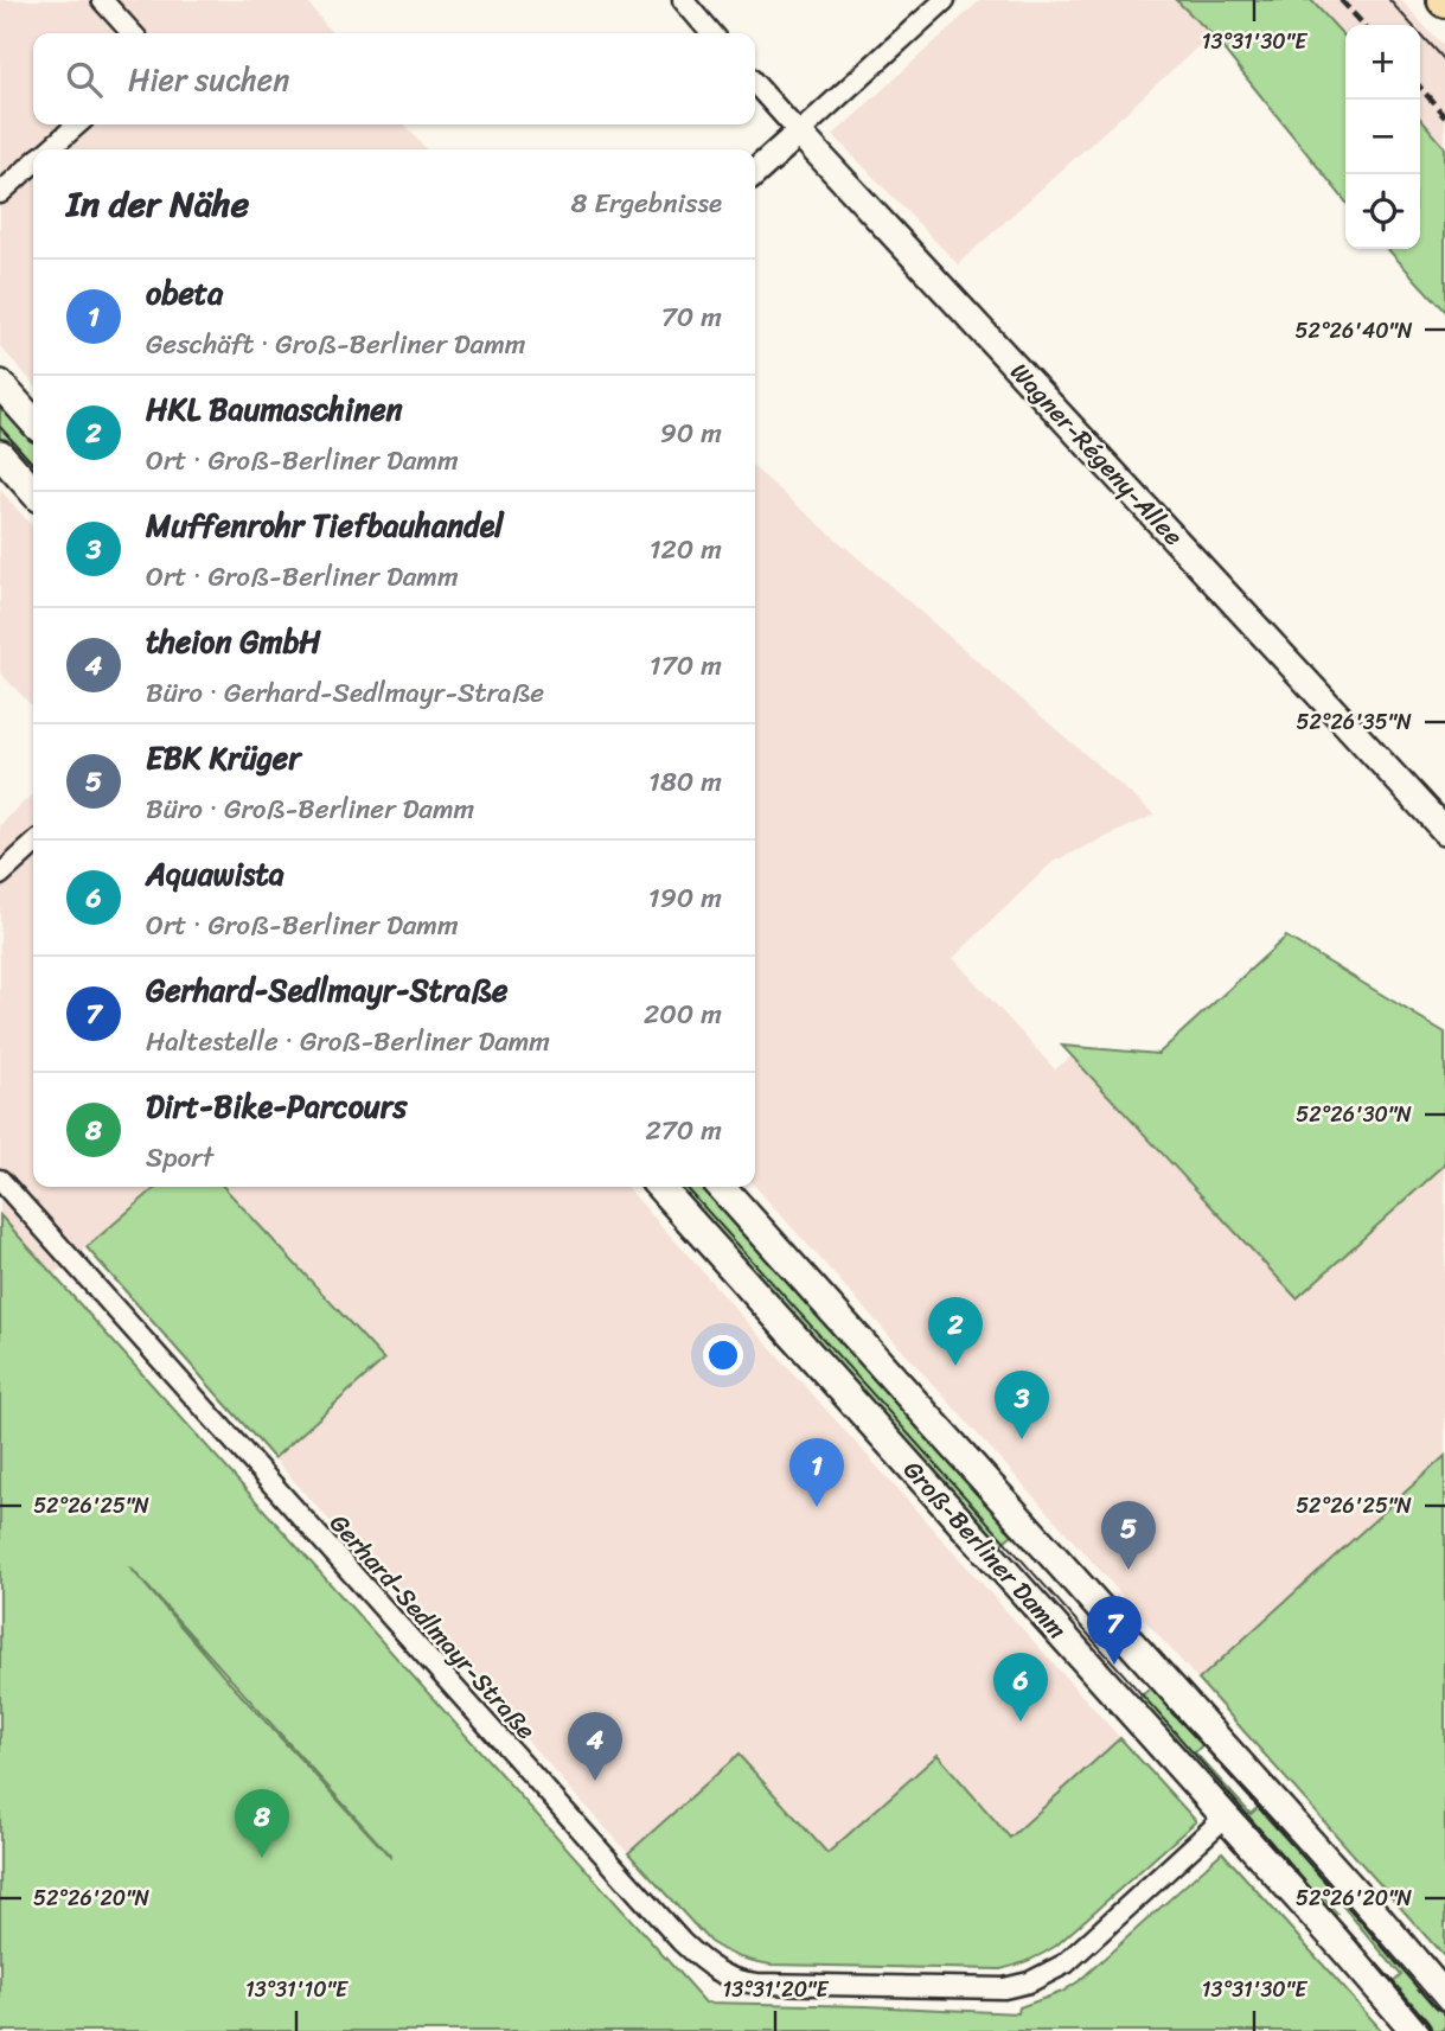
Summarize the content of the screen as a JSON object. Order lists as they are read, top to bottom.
{
  "streets": {
    "main road": ["Groß-Berliner Damm"],
    "street": ["Wagner-Régeny-Allee", "Gerhard-Sedlmayr-Straße"]
  },
  "crossings": [
    ["Groß-Berliner Damm", "Gerhard-Sedlmayr-Straße"]
  ],
  "page": {
    "map_buttons": ["+", "−"],
    "search": "Hier suchen",
    "heading": ["In der Nähe", "8 Ergebnisse"],
    "list": [
      {
        "mark": "1",
        "name": "obeta",
        "note": "Geschäft · Groß-Berliner Damm",
        "value": "70 m"
      },
      {
        "mark": "2",
        "name": "HKL Baumaschinen",
        "note": "Ort · Groß-Berliner Damm",
        "value": "90 m"
      },
      {
        "mark": "3",
        "name": "Muffenrohr Tiefbauhandel",
        "note": "Ort · Groß-Berliner Damm",
        "value": "120 m"
      },
      {
        "mark": "4",
        "name": "theion GmbH",
        "note": "Büro · Gerhard-Sedlmayr-Straße",
        "value": "170 m"
      },
      {
        "mark": "5",
        "name": "EBK Krüger",
        "note": "Büro · Groß-Berliner Damm",
        "value": "180 m"
      },
      {
        "mark": "6",
        "name": "Aquawista",
        "note": "Ort · Groß-Berliner Damm",
        "value": "190 m"
      },
      {
        "mark": "7",
        "name": "Gerhard-Sedlmayr-Straße",
        "note": "Haltestelle · Groß-Berliner Damm",
        "value": "200 m"
      },
      {
        "mark": "8",
        "name": "Dirt-Bike-Parcours",
        "note": "Sport",
        "value": "270 m"
      }
    ],
    "pins": [
      "2",
      "3",
      "1",
      "5",
      "7",
      "6",
      "4",
      "8"
    ]
  },
  "coordinates": [
    "13°31'30\"E",
    "52°26'40\"N",
    "52°26'35\"N",
    "52°26'30\"N",
    "52°26'25\"N",
    "52°26'20\"N",
    "13°31'10\"E",
    "13°31'20\"E"
  ]
}
